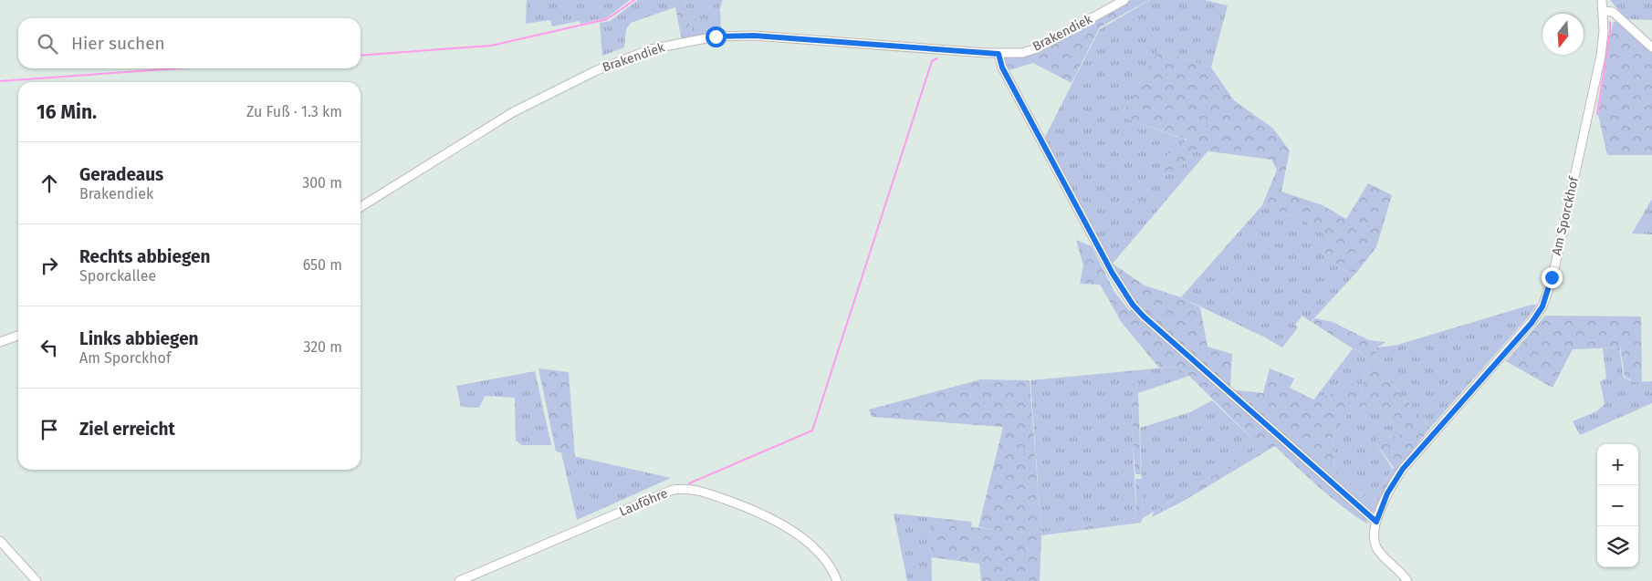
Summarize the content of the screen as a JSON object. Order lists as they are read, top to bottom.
{
  "streets": {
    "street": ["Brakendiek", "Am Sporckhof", "Lauföhre"]
  },
  "north": "bottom",
  "page": {
    "search": "Hier suchen",
    "heading": ["16 Min.", "Zu Fuß · 1.3 km"],
    "list": [
      ["Geradeaus", "Brakendiek", "300 m"],
      ["Rechts abbiegen", "Sporckallee", "650 m"],
      ["Links abbiegen", "Am Sporckhof", "320 m"],
      "Ziel erreicht"
    ],
    "map_buttons": ["+", "−"]
  }
}
